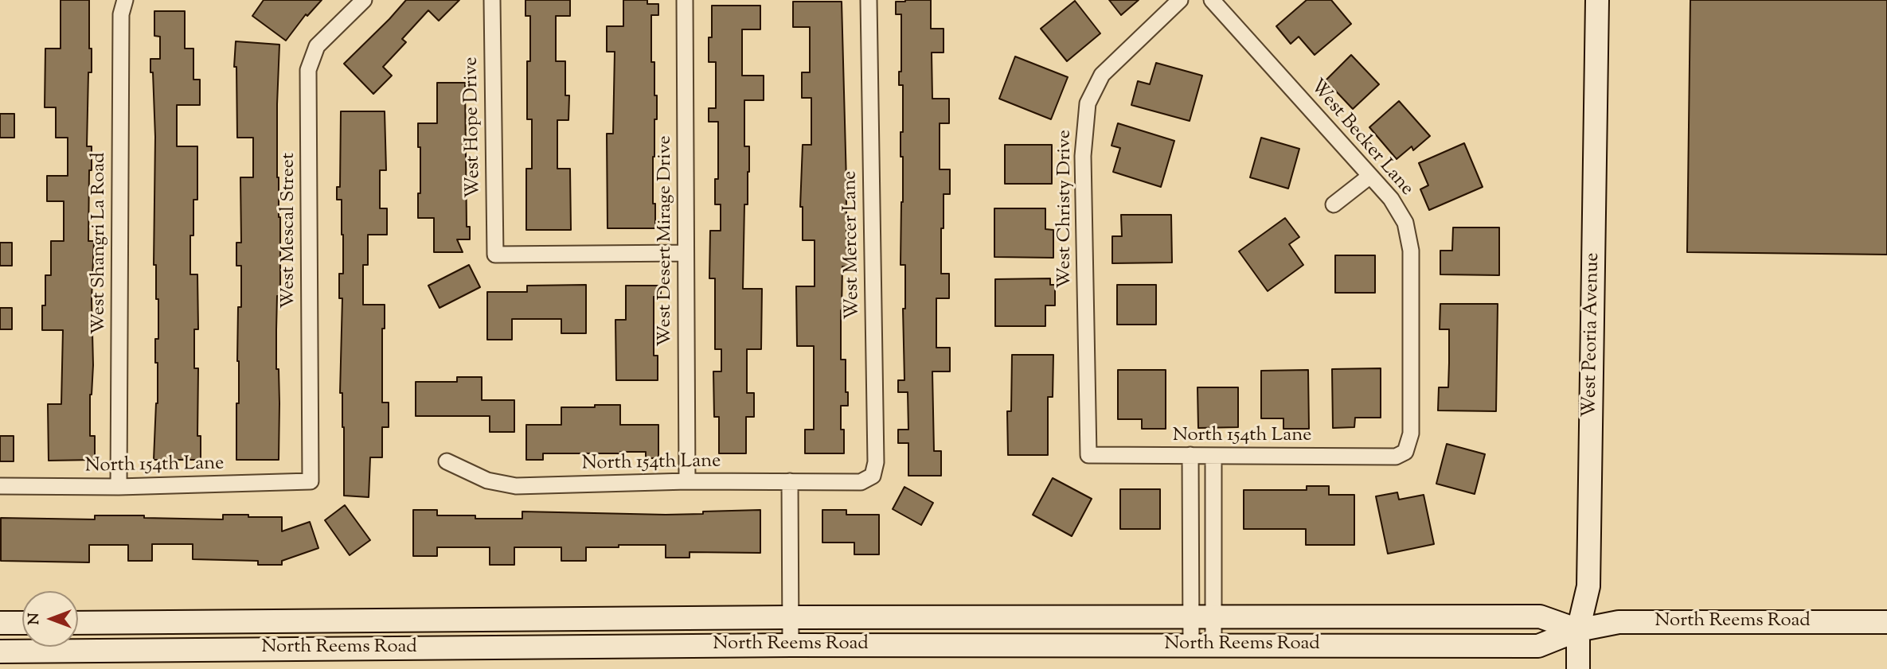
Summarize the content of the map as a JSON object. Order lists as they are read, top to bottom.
{
  "streets": {
    "main road": ["West Peoria Avenue", "North Reems Road"],
    "street": [
      "West Hope Drive",
      "West Becker Lane",
      "West Christy Drive",
      "West Mescal Street",
      "West Desert Mirage Drive",
      "West Shangri La Road",
      "West Mercer Lane",
      "North 154th Lane"
    ]
  },
  "crossings": [
    ["West Hope Drive", "West Desert Mirage Drive"],
    ["West Becker Lane", "North 154th Lane"],
    ["West Christy Drive", "North 154th Lane"],
    ["West Mescal Street", "North 154th Lane"],
    ["West Desert Mirage Drive", "North 154th Lane"],
    ["West Shangri La Road", "North 154th Lane"],
    ["West Mercer Lane", "North 154th Lane"],
    ["West Peoria Avenue", "North Reems Road"]
  ],
  "north": "left"
}
